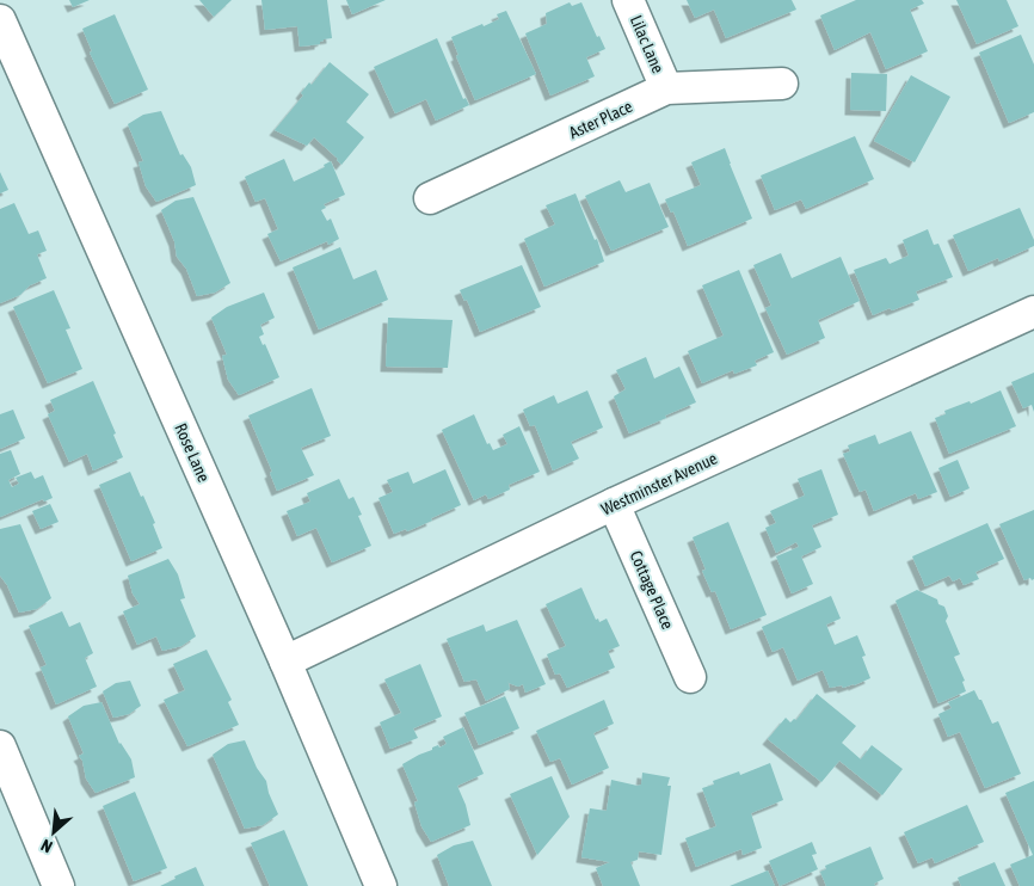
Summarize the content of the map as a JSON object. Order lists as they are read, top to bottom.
{
  "streets": {
    "street": [
      "Lilac Lane",
      "Aster Place",
      "Rose Lane",
      "Westminster Avenue",
      "Cottage Place"
    ]
  },
  "crossings": [
    ["Lilac Lane", "Aster Place"],
    ["Rose Lane", "Westminster Avenue"],
    ["Westminster Avenue", "Cottage Place"]
  ],
  "north": "bottom left"
}
